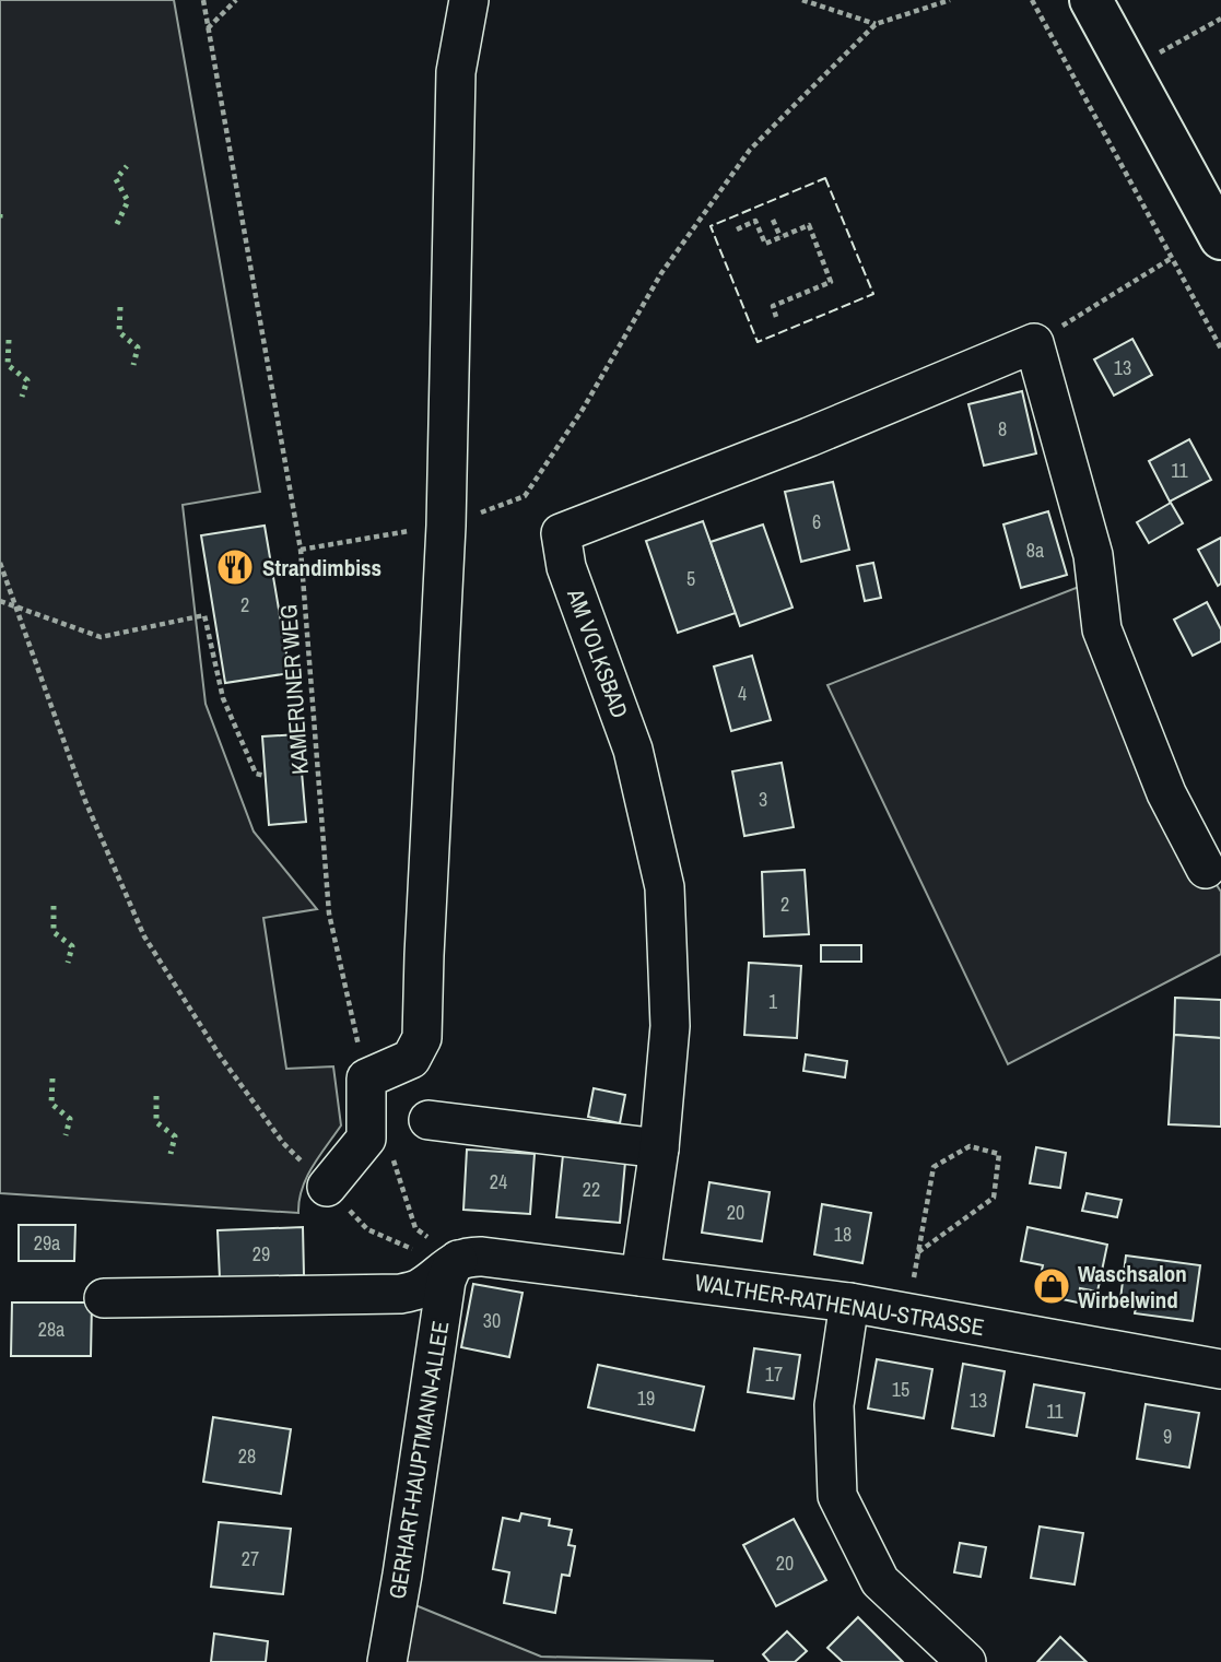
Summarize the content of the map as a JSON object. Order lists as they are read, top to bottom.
{
  "streets": {
    "street": ["AM VOLKSBAD", "WALTHER-RATHENAU-STRASSE", "GERHART-HAUPTMANN-ALLEE"],
    "path": ["KAMERUNER WEG"]
  },
  "crossings": [
    ["AM VOLKSBAD", "WALTHER-RATHENAU-STRASSE"],
    ["WALTHER-RATHENAU-STRASSE", "GERHART-HAUPTMANN-ALLEE"]
  ],
  "places": {
    "restaurant": ["Strandimbiss"],
    "shop": ["Waschsalon Wirbelwind"]
  },
  "house_numbers": [
    "13",
    "8",
    "11",
    "6",
    "8a",
    "5",
    "2",
    "4",
    "3",
    "2",
    "1",
    "24",
    "22",
    "20",
    "18",
    "29a",
    "29",
    "30",
    "28a",
    "17",
    "15",
    "19",
    "13",
    "11",
    "9",
    "28",
    "27",
    "20"
  ]
}
